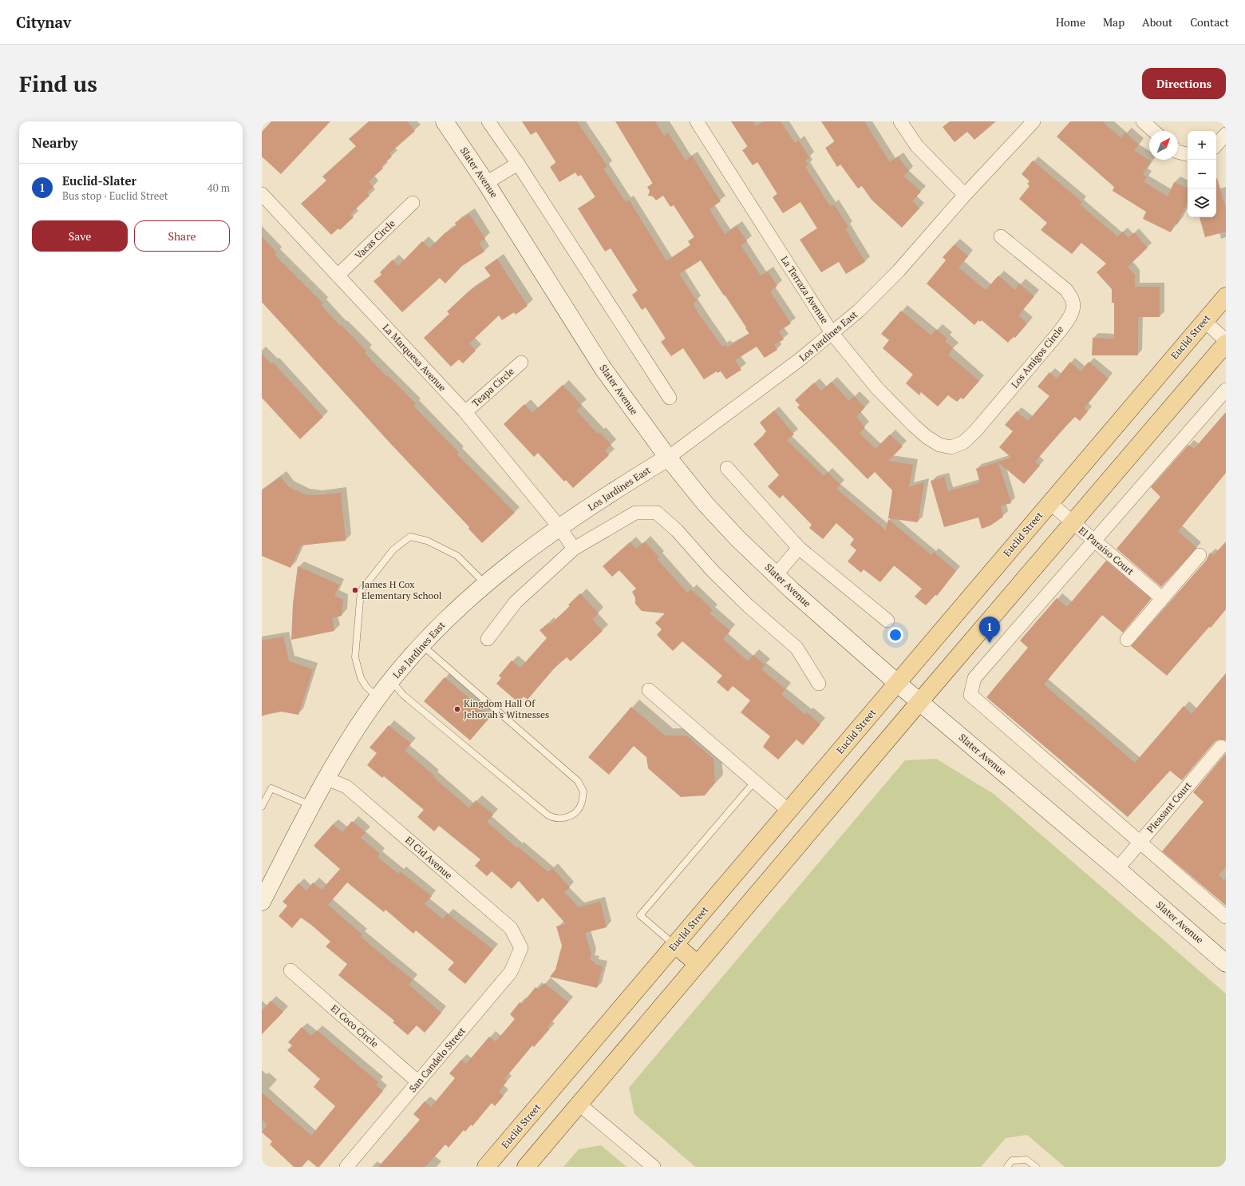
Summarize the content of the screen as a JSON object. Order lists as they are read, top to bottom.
{
  "streets": {
    "main road": ["Slater Avenue", "Los Jardines East", "Euclid Street"],
    "street": [
      "Vacas Circle",
      "La Terraza Avenue",
      "Los Amigos Circle",
      "La Marquesa Avenue",
      "Teapa Circle",
      "El Paraiso Court",
      "Pleasant Court",
      "El Cid Avenue",
      "El Coco Circle",
      "San Candelo Street"
    ]
  },
  "crossings": [
    ["Slater Avenue", "Los Jardines East"],
    ["Slater Avenue", "Euclid Street"],
    ["Slater Avenue", "Pleasant Court"],
    ["Vacas Circle", "La Marquesa Avenue"],
    ["La Terraza Avenue", "Los Jardines East"],
    ["La Terraza Avenue", "Los Amigos Circle"],
    ["Los Jardines East", "La Marquesa Avenue"],
    ["Los Jardines East", "El Cid Avenue"],
    ["Euclid Street", "El Paraiso Court"],
    ["La Marquesa Avenue", "Teapa Circle"],
    ["El Cid Avenue", "San Candelo Street"],
    ["El Coco Circle", "San Candelo Street"]
  ],
  "places": ["James H Cox Elementary School", "Kingdom Hall Of Jehovah's Witnesses"],
  "north": "top right",
  "page": {
    "header": "Citynav",
    "nav": [
      "Home",
      "Map",
      "About",
      "Contact"
    ],
    "buttons": [
      "Directions",
      ["Save", "Share"]
    ],
    "title": "Find us",
    "heading": "Nearby",
    "map_buttons": ["+", "−"],
    "list": [
      {
        "mark": "1",
        "name": "Euclid-Slater",
        "note": "Bus stop · Euclid Street",
        "value": "40 m"
      }
    ],
    "pins": "1"
  }
}
